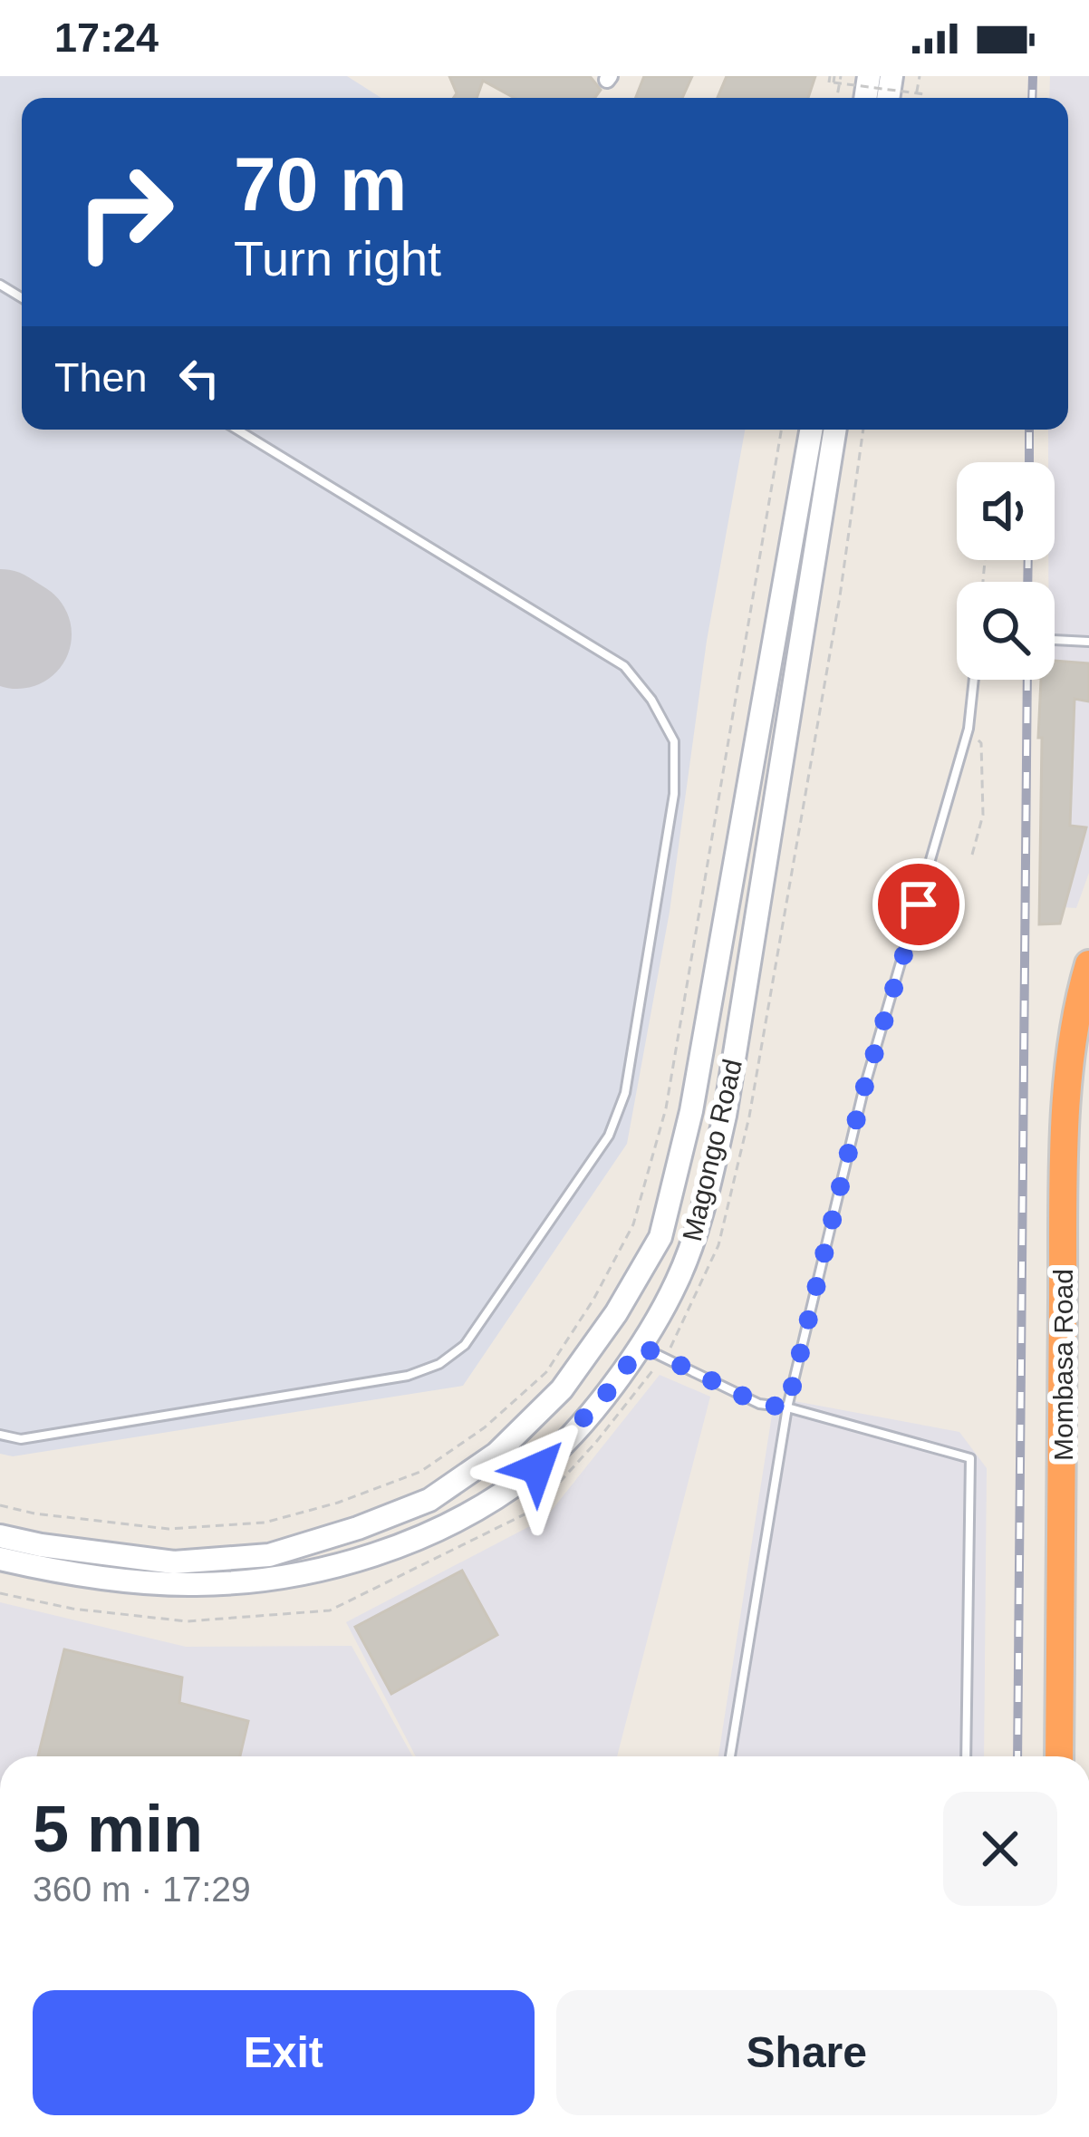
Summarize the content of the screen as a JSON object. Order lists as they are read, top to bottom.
{
  "streets": {
    "highway": ["Mombasa Road"],
    "main road": ["Magongo Road"]
  },
  "page": {
    "status": "17:24",
    "turn": ["70 m", "Turn right"],
    "then": "Then",
    "heading": ["5 min", "360 m · 17:29"],
    "buttons": ["Exit", "Share"]
  }
}
